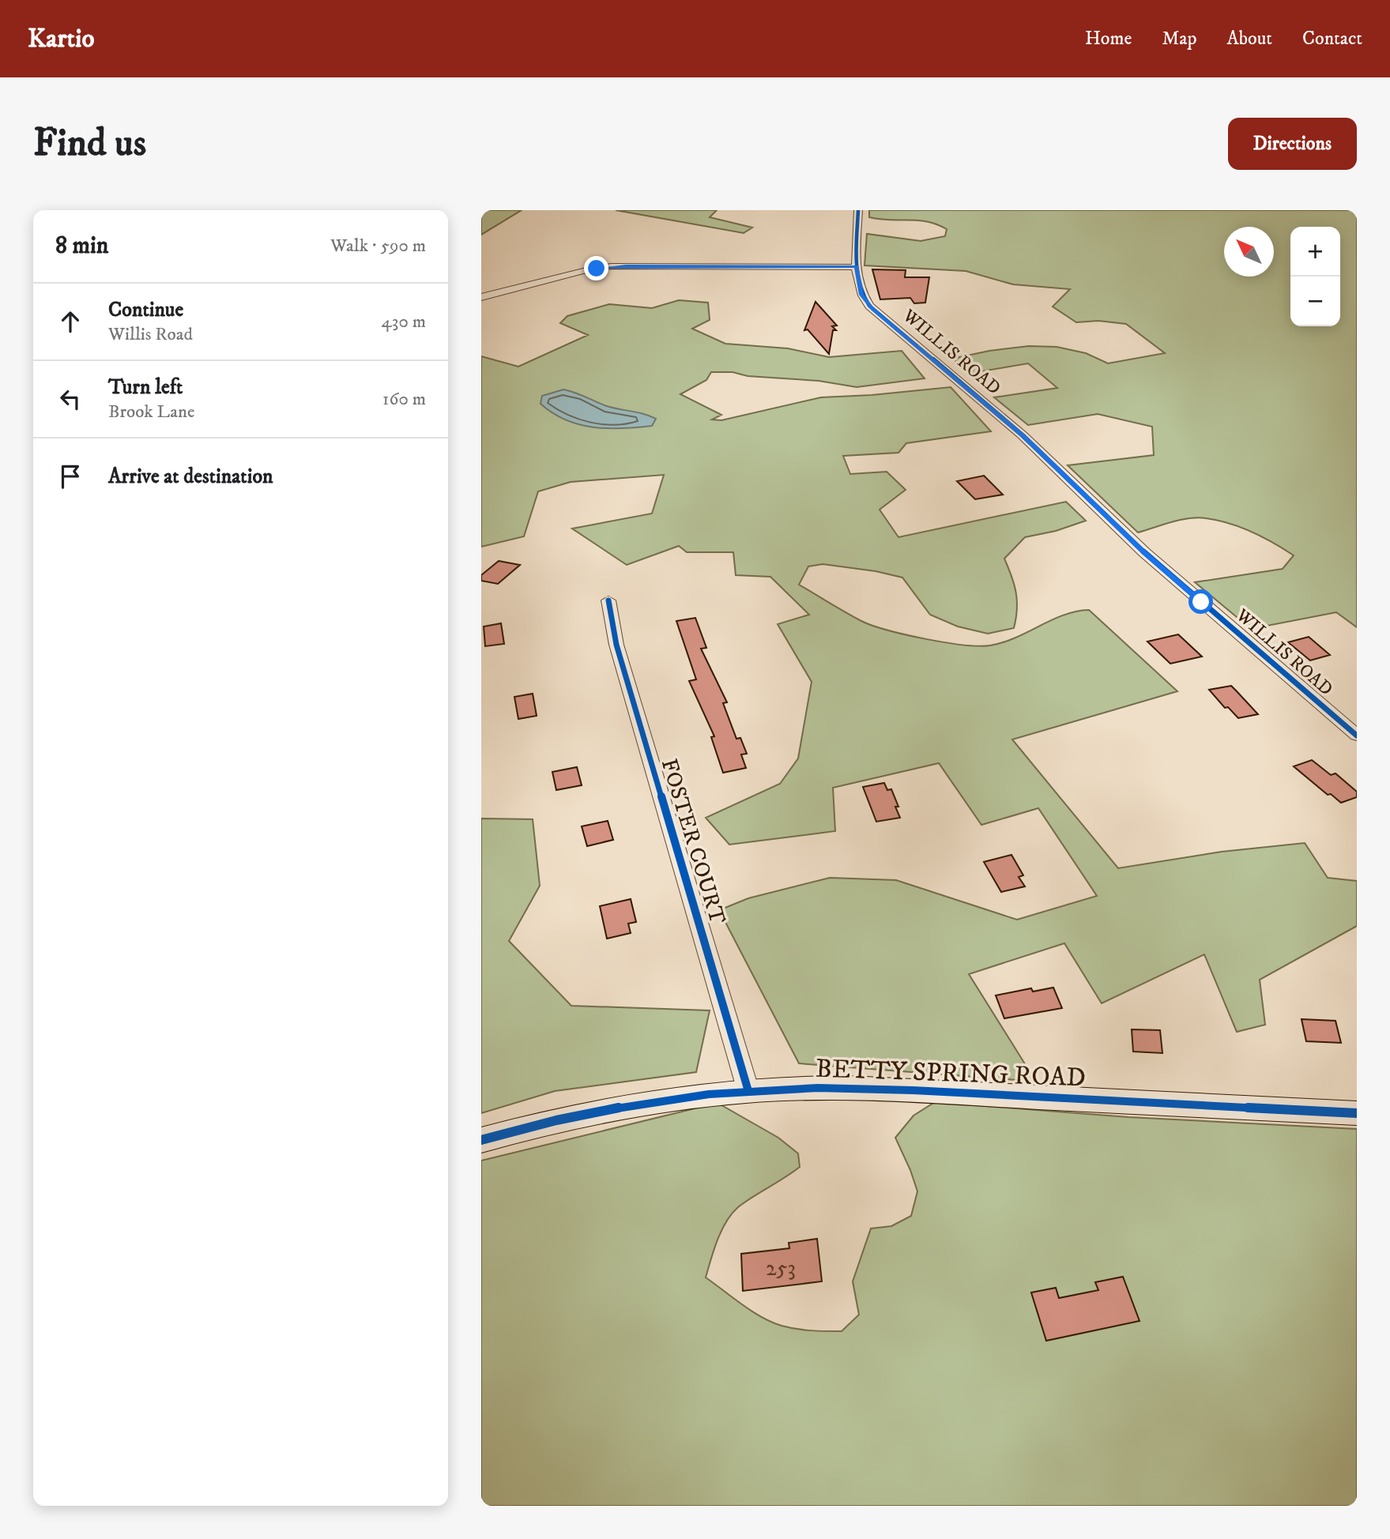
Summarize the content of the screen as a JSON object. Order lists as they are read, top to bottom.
{
  "streets": {
    "street": ["WILLIS ROAD", "FOSTER COURT", "BETTY SPRING ROAD"]
  },
  "crossings": [
    ["FOSTER COURT", "BETTY SPRING ROAD"]
  ],
  "house_numbers": ["253"],
  "north": "top left",
  "page": {
    "header": "Kartio",
    "nav": [
      "Home",
      "Map",
      "About",
      "Contact"
    ],
    "buttons": "Directions",
    "title": "Find us",
    "heading": ["8 min", "Walk · 590 m"],
    "map_buttons": ["+", "−"],
    "list": [
      ["Continue", "Willis Road", "430 m"],
      ["Turn left", "Brook Lane", "160 m"],
      "Arrive at destination"
    ]
  }
}
